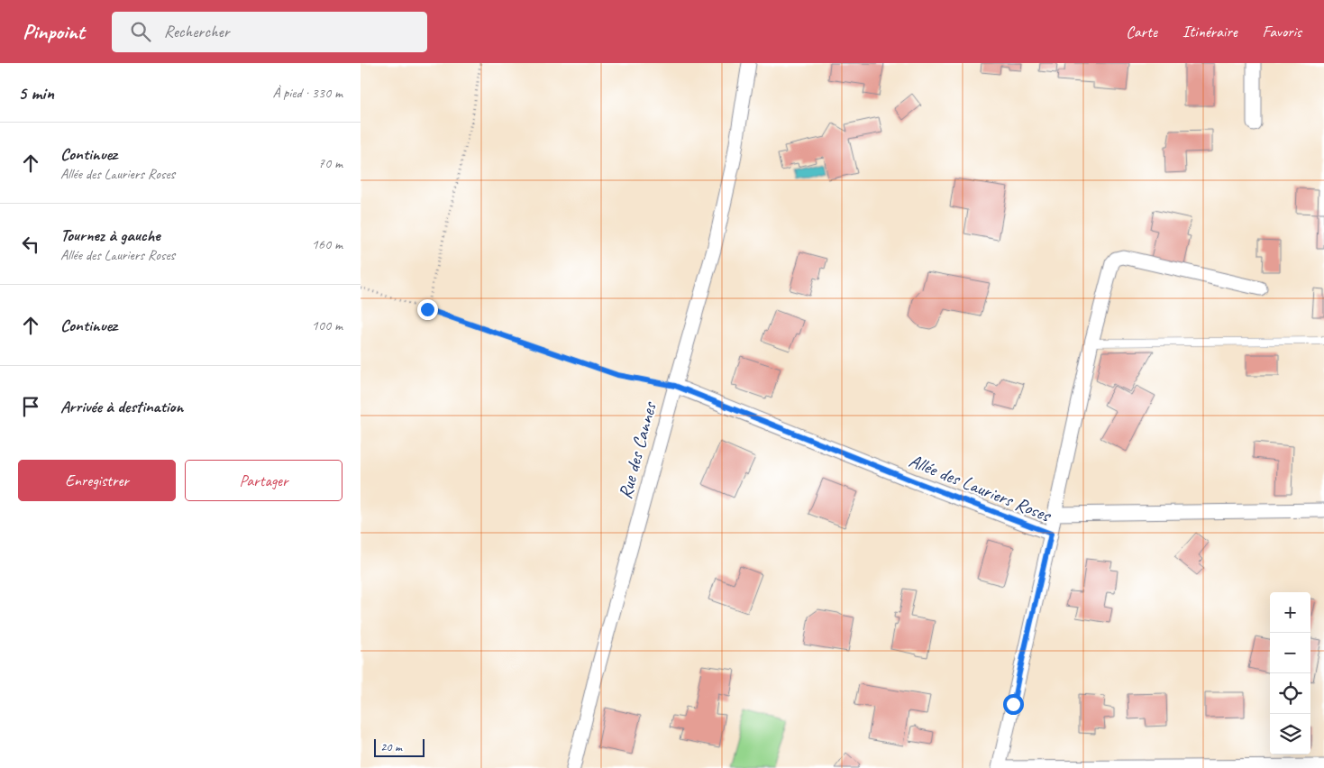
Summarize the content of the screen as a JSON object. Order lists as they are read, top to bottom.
{
  "streets": {
    "street": ["Rue des Cannes", "Allée des Lauriers Roses"]
  },
  "crossings": [
    ["Rue des Cannes", "Allée des Lauriers Roses"]
  ],
  "scale_bar": "20 m",
  "page": {
    "header": "Pinpoint",
    "search": "Rechercher",
    "nav": ["Carte", "Itinéraire", "Favoris"],
    "heading": ["5 min", "À pied · 330 m"],
    "list": [
      ["Continuez", "Allée des Lauriers Roses", "70 m"],
      ["Tournez à gauche", "Allée des Lauriers Roses", "160 m"],
      ["Continuez", "100 m"],
      "Arrivée à destination"
    ],
    "buttons": ["Enregistrer", "Partager"],
    "map_buttons": ["+", "−"],
    "scale": "20 m"
  }
}
